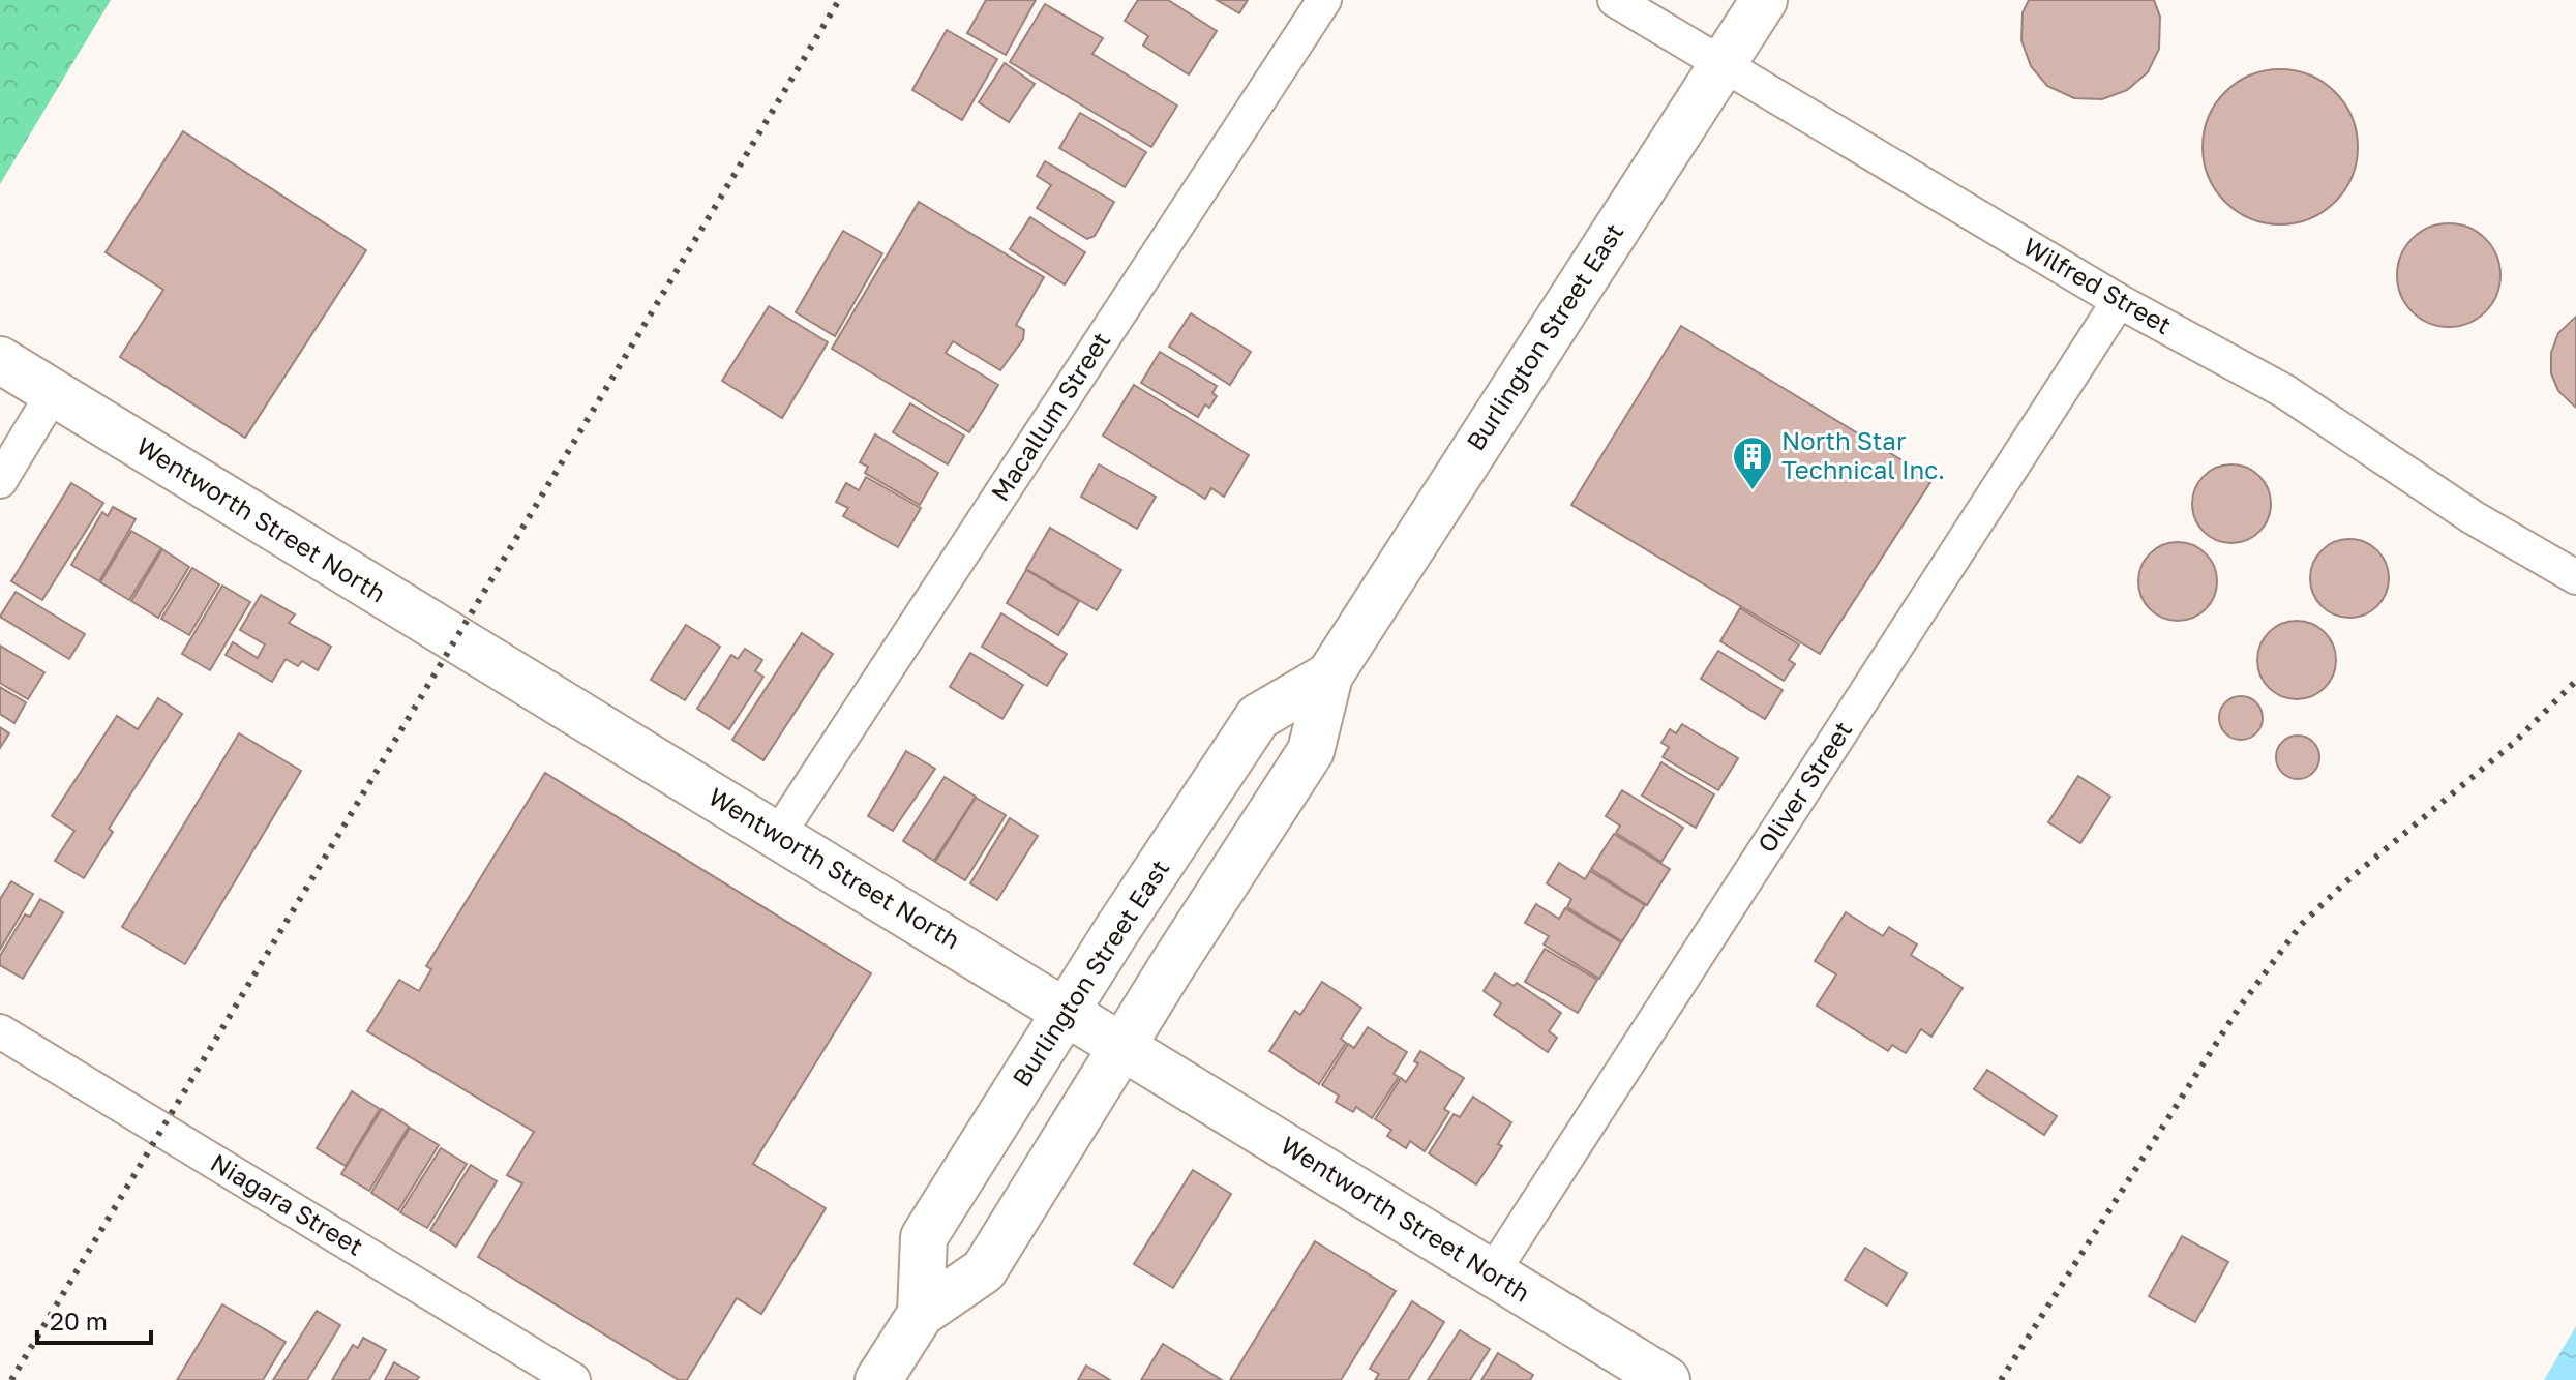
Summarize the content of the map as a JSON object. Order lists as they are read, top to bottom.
{
  "streets": {
    "main road": ["Burlington Street East", "Wentworth Street North"],
    "street": [
      "Wilfred Street",
      "Macallum Street",
      "Oliver Street",
      "Niagara Street"
    ]
  },
  "crossings": [
    ["Wilfred Street", "Burlington Street East"],
    ["Wilfred Street", "Oliver Street"],
    ["Burlington Street East", "Wentworth Street North"],
    ["Macallum Street", "Wentworth Street North"],
    ["Wentworth Street North", "Oliver Street"]
  ],
  "places": {
    "building": ["North Star Technical Inc."]
  },
  "scale_bar": "20 m"
}
